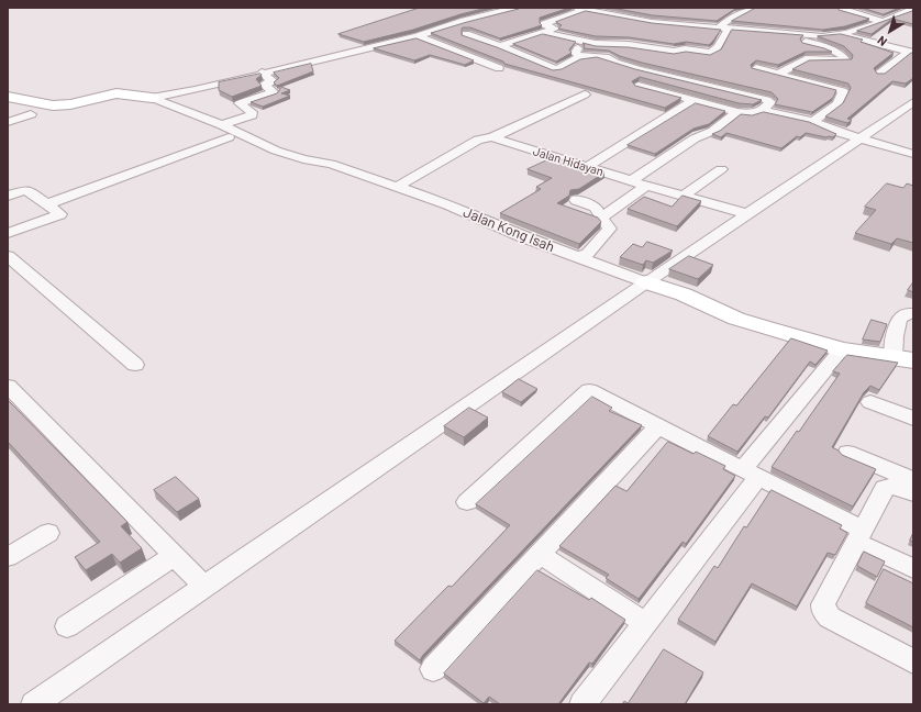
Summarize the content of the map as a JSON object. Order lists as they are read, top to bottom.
{
  "streets": {
    "street": ["Jalan Hidayan", "Jalan Kong Isah"]
  },
  "north": "bottom left"
}
